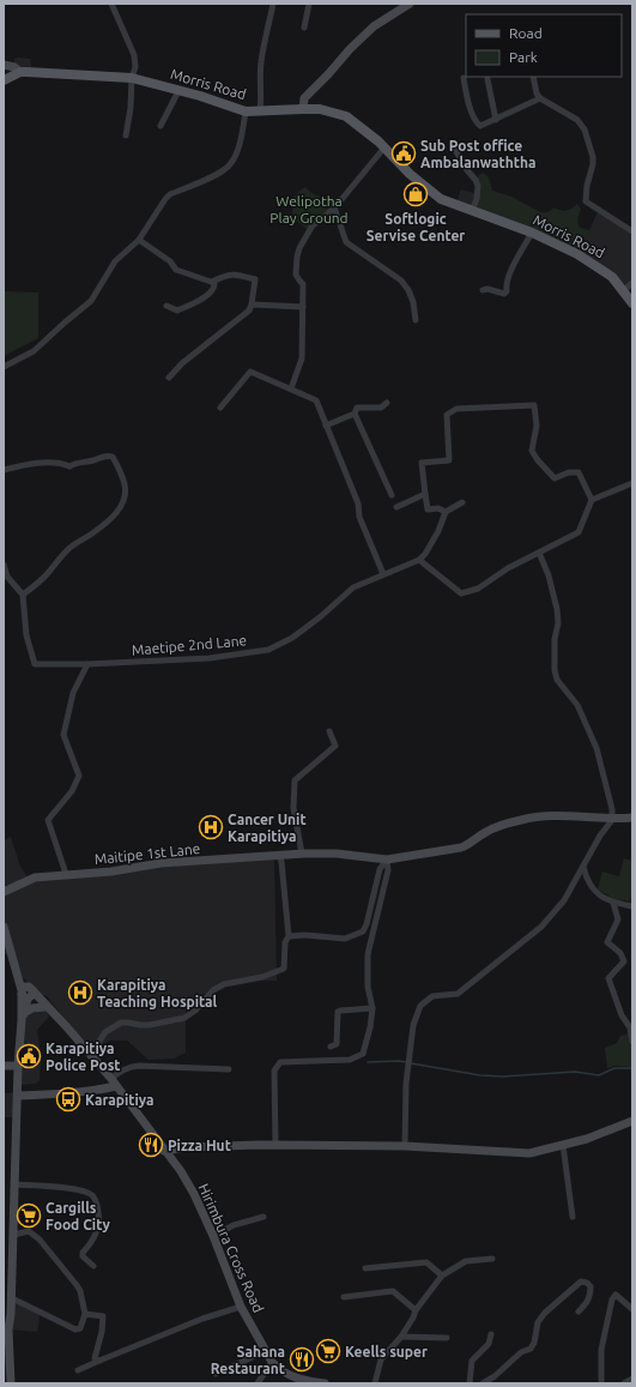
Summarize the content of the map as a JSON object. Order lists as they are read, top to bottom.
{
  "streets": {
    "main road": ["Morris Road"],
    "street": ["Maetipe 2nd Lane", "Maitipe 1st Lane", "Hirimbura Cross Road"]
  },
  "parks": ["Welipotha Play Ground"],
  "places": {
    "public building": ["Sub Post office Ambalanwaththa", "Karapitiya Police Post"],
    "shop": ["Softlogic Servise Center"],
    "hospital": ["Cancer Unit Karapitiya", "Karapitiya Teaching Hospital"],
    "bus stop": ["Karapitiya"],
    "restaurant": ["Pizza Hut", "Sahana Restaurant"],
    "supermarket": ["Cargills Food City", "Keells super"]
  },
  "legend": ["Road", "Park"]
}
